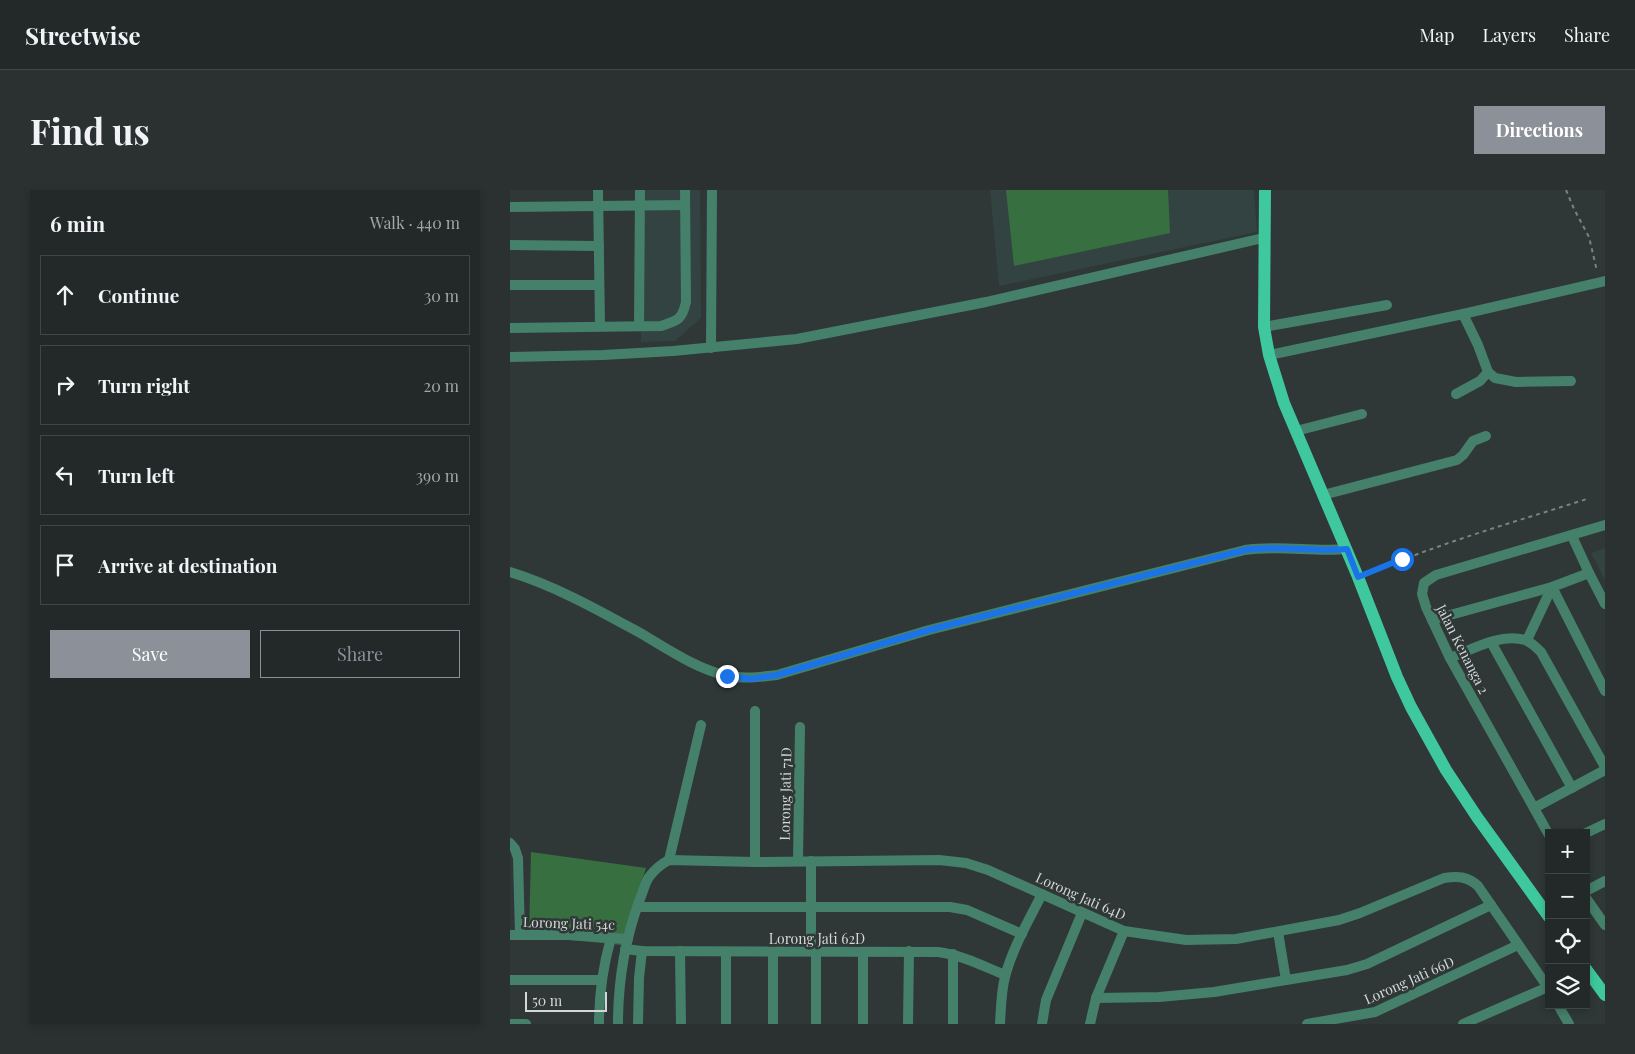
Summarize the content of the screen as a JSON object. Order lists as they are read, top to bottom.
{
  "streets": {
    "street": [
      "Jalan Kenanga 2",
      "Lorong Jati 71D",
      "Lorong Jati 64D",
      "Lorong Jati 54c",
      "Lorong Jati 62D",
      "Lorong Jati 66D"
    ]
  },
  "crossings": [
    ["Lorong Jati 71D", "Lorong Jati 64D"],
    ["Lorong Jati 64D", "Lorong Jati 66D"],
    ["Lorong Jati 54c", "Lorong Jati 62D"]
  ],
  "scale_bar": "50 m",
  "page": {
    "header": "Streetwise",
    "nav": ["Map", "Layers", "Share"],
    "buttons": [
      "Directions",
      ["Save", "Share"]
    ],
    "title": "Find us",
    "heading": ["6 min", "Walk · 440 m"],
    "list": [
      ["Continue", "30 m"],
      ["Turn right", "20 m"],
      ["Turn left", "390 m"],
      "Arrive at destination"
    ],
    "map_buttons": ["+", "−"],
    "scale": "50 m"
  }
}
